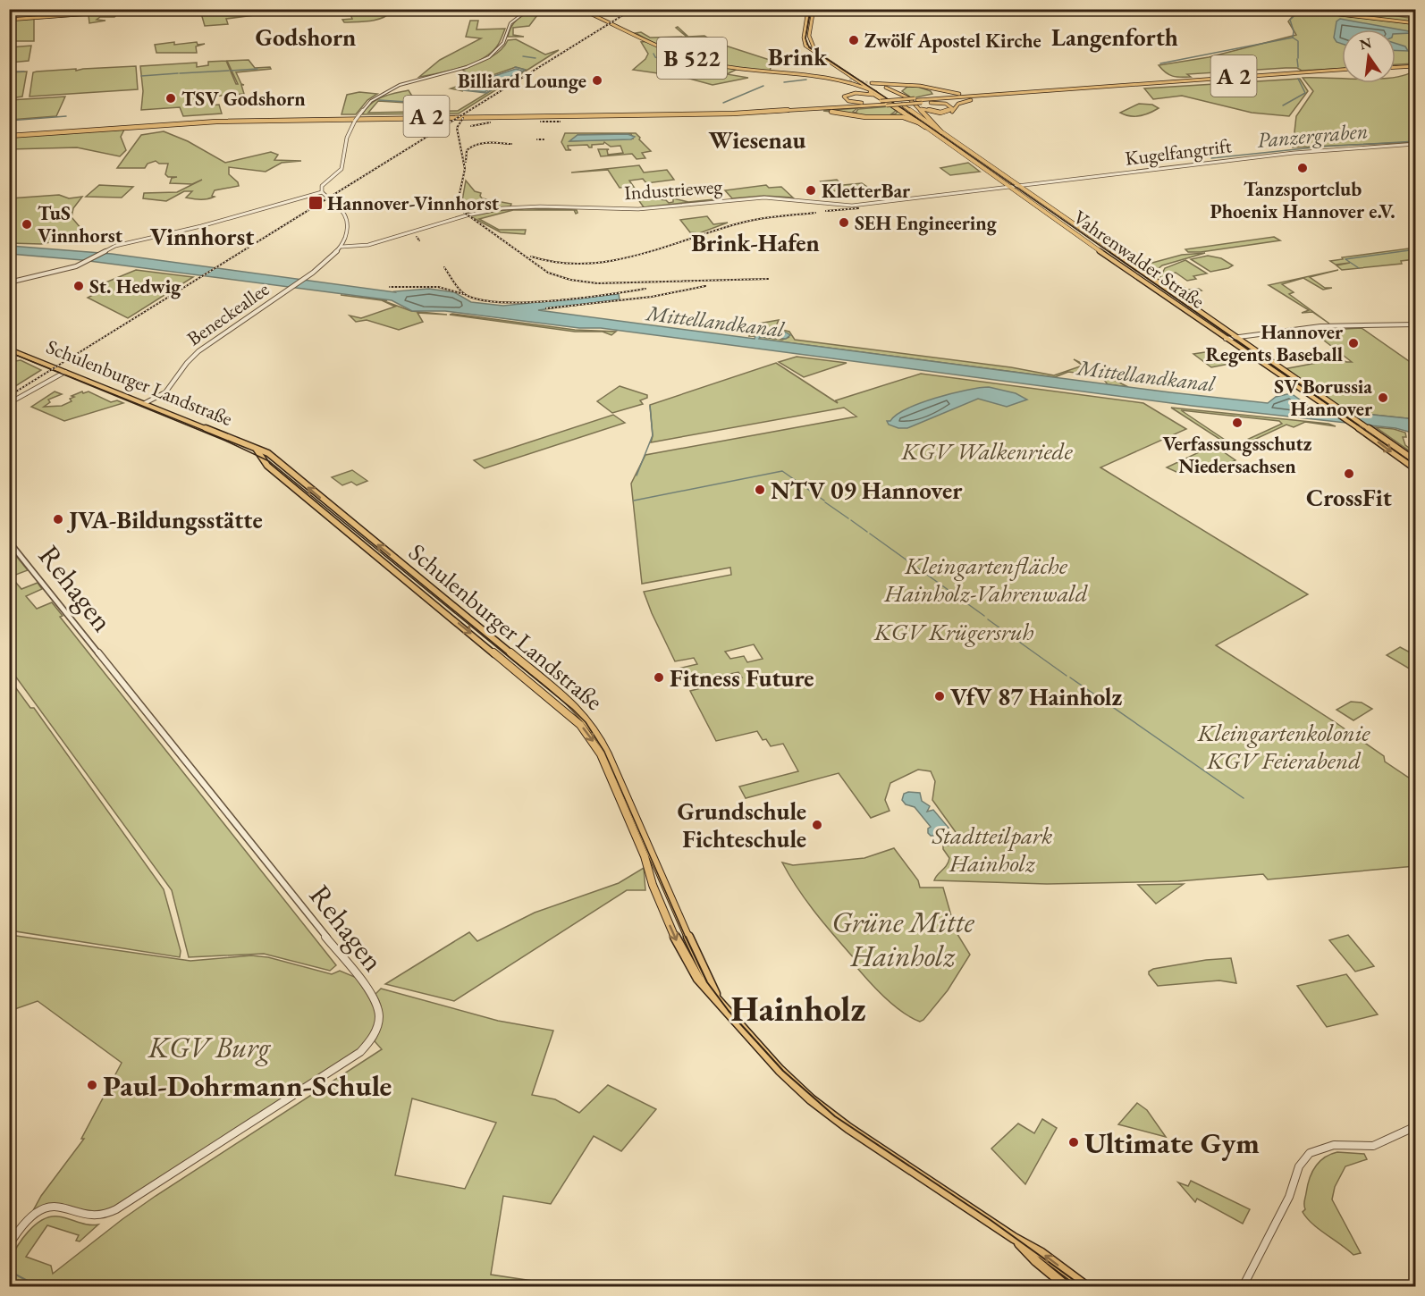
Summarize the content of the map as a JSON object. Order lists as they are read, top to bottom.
{
  "streets": {
    "highway": ["B 522", "A 2"],
    "main road": ["Vahrenwalder Straße", "Schulenburger Landstraße"],
    "street": [
      "Kugelfangtrift",
      "Industrieweg",
      "Beneckeallee",
      "Rehagen"
    ]
  },
  "crossings": [
    ["B 522", "Vahrenwalder Straße"],
    ["A 2", "Vahrenwalder Straße"],
    ["Kugelfangtrift", "Industrieweg"],
    ["Kugelfangtrift", "Vahrenwalder Straße"],
    ["Industrieweg", "Vahrenwalder Straße"],
    ["Industrieweg", "Beneckeallee"],
    ["Beneckeallee", "Schulenburger Landstraße"]
  ],
  "districts": [
    "Godshorn",
    "Langenforth",
    "Brink",
    "Wiesenau",
    "Vinnhorst",
    "Brink-Hafen",
    "Hainholz"
  ],
  "water": ["Panzergraben", "Mittellandkanal"],
  "parks": [
    "KGV Walkenriede",
    "Kleingartenfläche Hainholz-Vahrenwald",
    "KGV Krügersruh",
    "Kleingartenkolonie KGV Feierabend",
    "Stadtteilpark Hainholz",
    "Grüne Mitte Hainholz",
    "KGV Burg"
  ],
  "places": {
    "other": [
      "Zwölf Apostel Kirche",
      "Billiard Lounge",
      "TSV Godshorn",
      "Tanzsportclub Phoenix Hannover e.V.",
      "KletterBar",
      "SEH Engineering",
      "TuS Vinnhorst",
      "St. Hedwig",
      "Hannover Regents Baseball",
      "SV Borussia Hannover",
      "Verfassungsschutz Niedersachsen",
      "CrossFit",
      "NTV 09 Hannover",
      "JVA-Bildungsstätte",
      "Fitness Future",
      "VfV 87 Hainholz",
      "Grundschule Fichteschule",
      "Paul-Dohrmann-Schule",
      "Ultimate Gym"
    ],
    "transit": ["Hannover-Vinnhorst"]
  },
  "north": "top"
}
